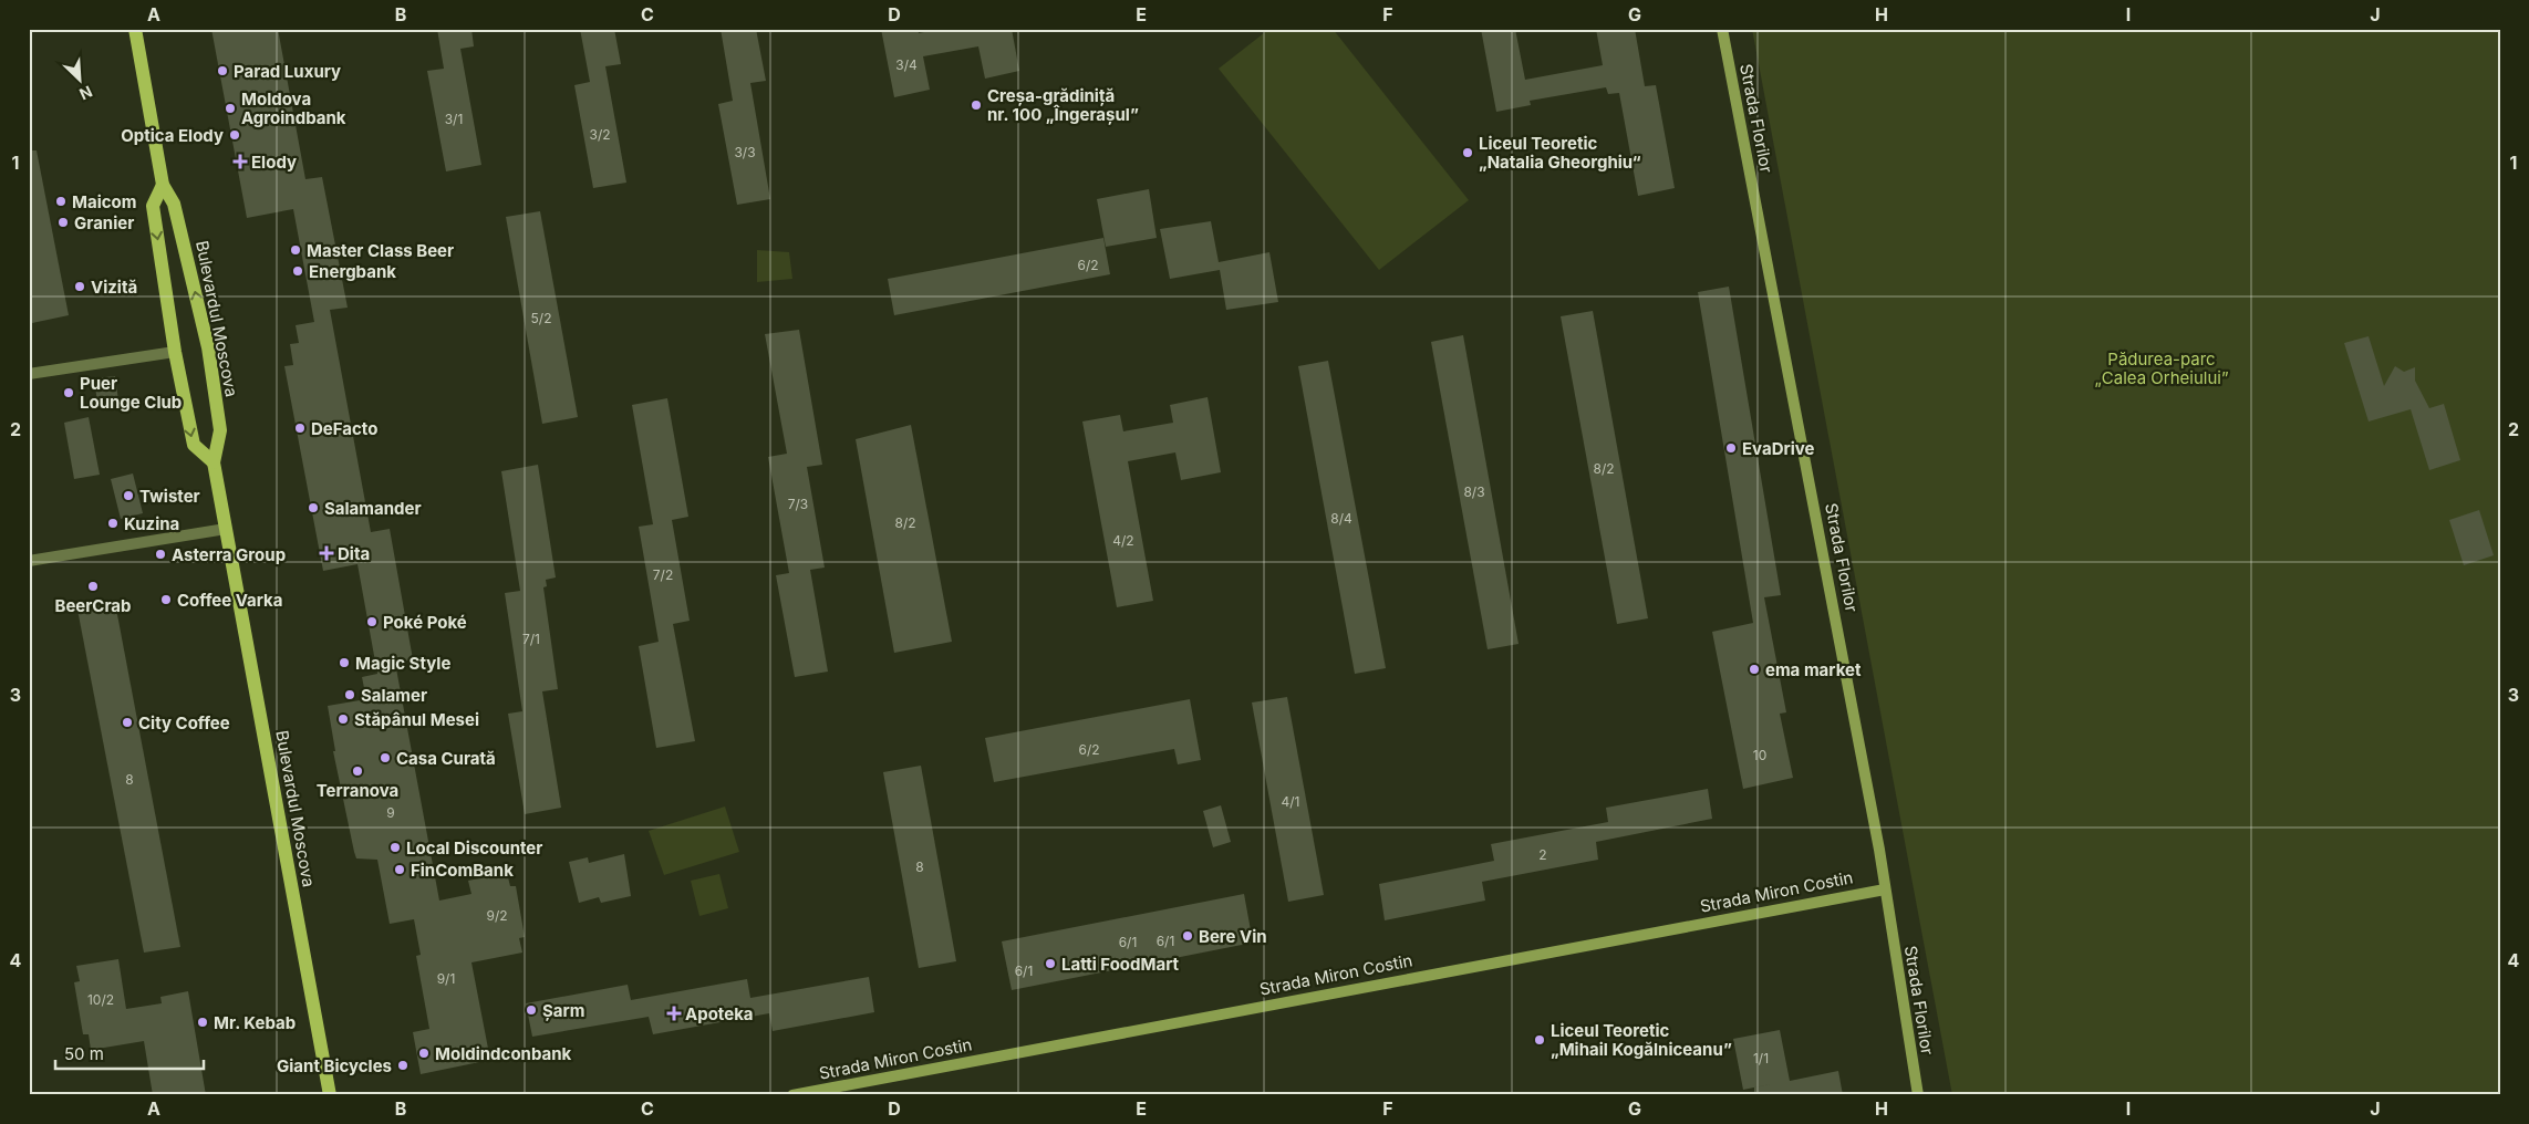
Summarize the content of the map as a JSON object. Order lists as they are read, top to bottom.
{
  "streets": {
    "main road": ["Bulevardul Moscova"],
    "street": ["Strada Florilor", "Strada Miron Costin"]
  },
  "crossings": [
    ["Strada Florilor", "Strada Miron Costin"]
  ],
  "parks": ["Pădurea-parc „Calea Orheiului”"],
  "places": {
    "other": [
      "Parad Luxury",
      "Creșa-grădiniță nr. 100 „Îngerașul”",
      "Moldova Agroindbank",
      "Optica Elody",
      "Liceul Teoretic „Natalia Gheorghiu“",
      "Maicom",
      "Granier",
      "Master Class Beer",
      "Energbank",
      "Vizită",
      "Puer Lounge Club",
      "DeFacto",
      "EvaDrive",
      "Twister",
      "Salamander",
      "Kuzina",
      "Asterra Group",
      "BeerCrab",
      "Coffee Varka",
      "Poké Poké",
      "Magic Style",
      "ema market",
      "Salamer",
      "Stăpânul Mesei",
      "City Coffee",
      "Casa Curată",
      "Terranova",
      "Local Discounter",
      "FinComBank",
      "Bere Vin",
      "Latti FoodMart",
      "Șarm",
      "Mr. Kebab",
      "Liceul Teoretic „Mihail Kogălniceanu”",
      "Moldindconbank",
      "Giant Bicycles"
    ],
    "health": ["Elody", "Dita", "Apoteka"]
  },
  "house_numbers": [
    "3/4",
    "3/1",
    "3/2",
    "3/3",
    "6/2",
    "5/2",
    "8/2",
    "8/3",
    "7/3",
    "8/4",
    "8/2",
    "4/2",
    "7/2",
    "7/1",
    "6/2",
    "10",
    "8",
    "4/1",
    "9",
    "2",
    "8",
    "9/2",
    "6/1",
    "6/1",
    "6/1",
    "9/1",
    "10/2",
    "1/1"
  ],
  "scale_bar": "50 m",
  "north": "bottom right",
  "grid": {
    "columns": [
      "A",
      "B",
      "C",
      "D",
      "E",
      "F",
      "G",
      "H",
      "I",
      "J"
    ],
    "rows": [
      "1",
      "2",
      "3",
      "4"
    ]
  }
}
